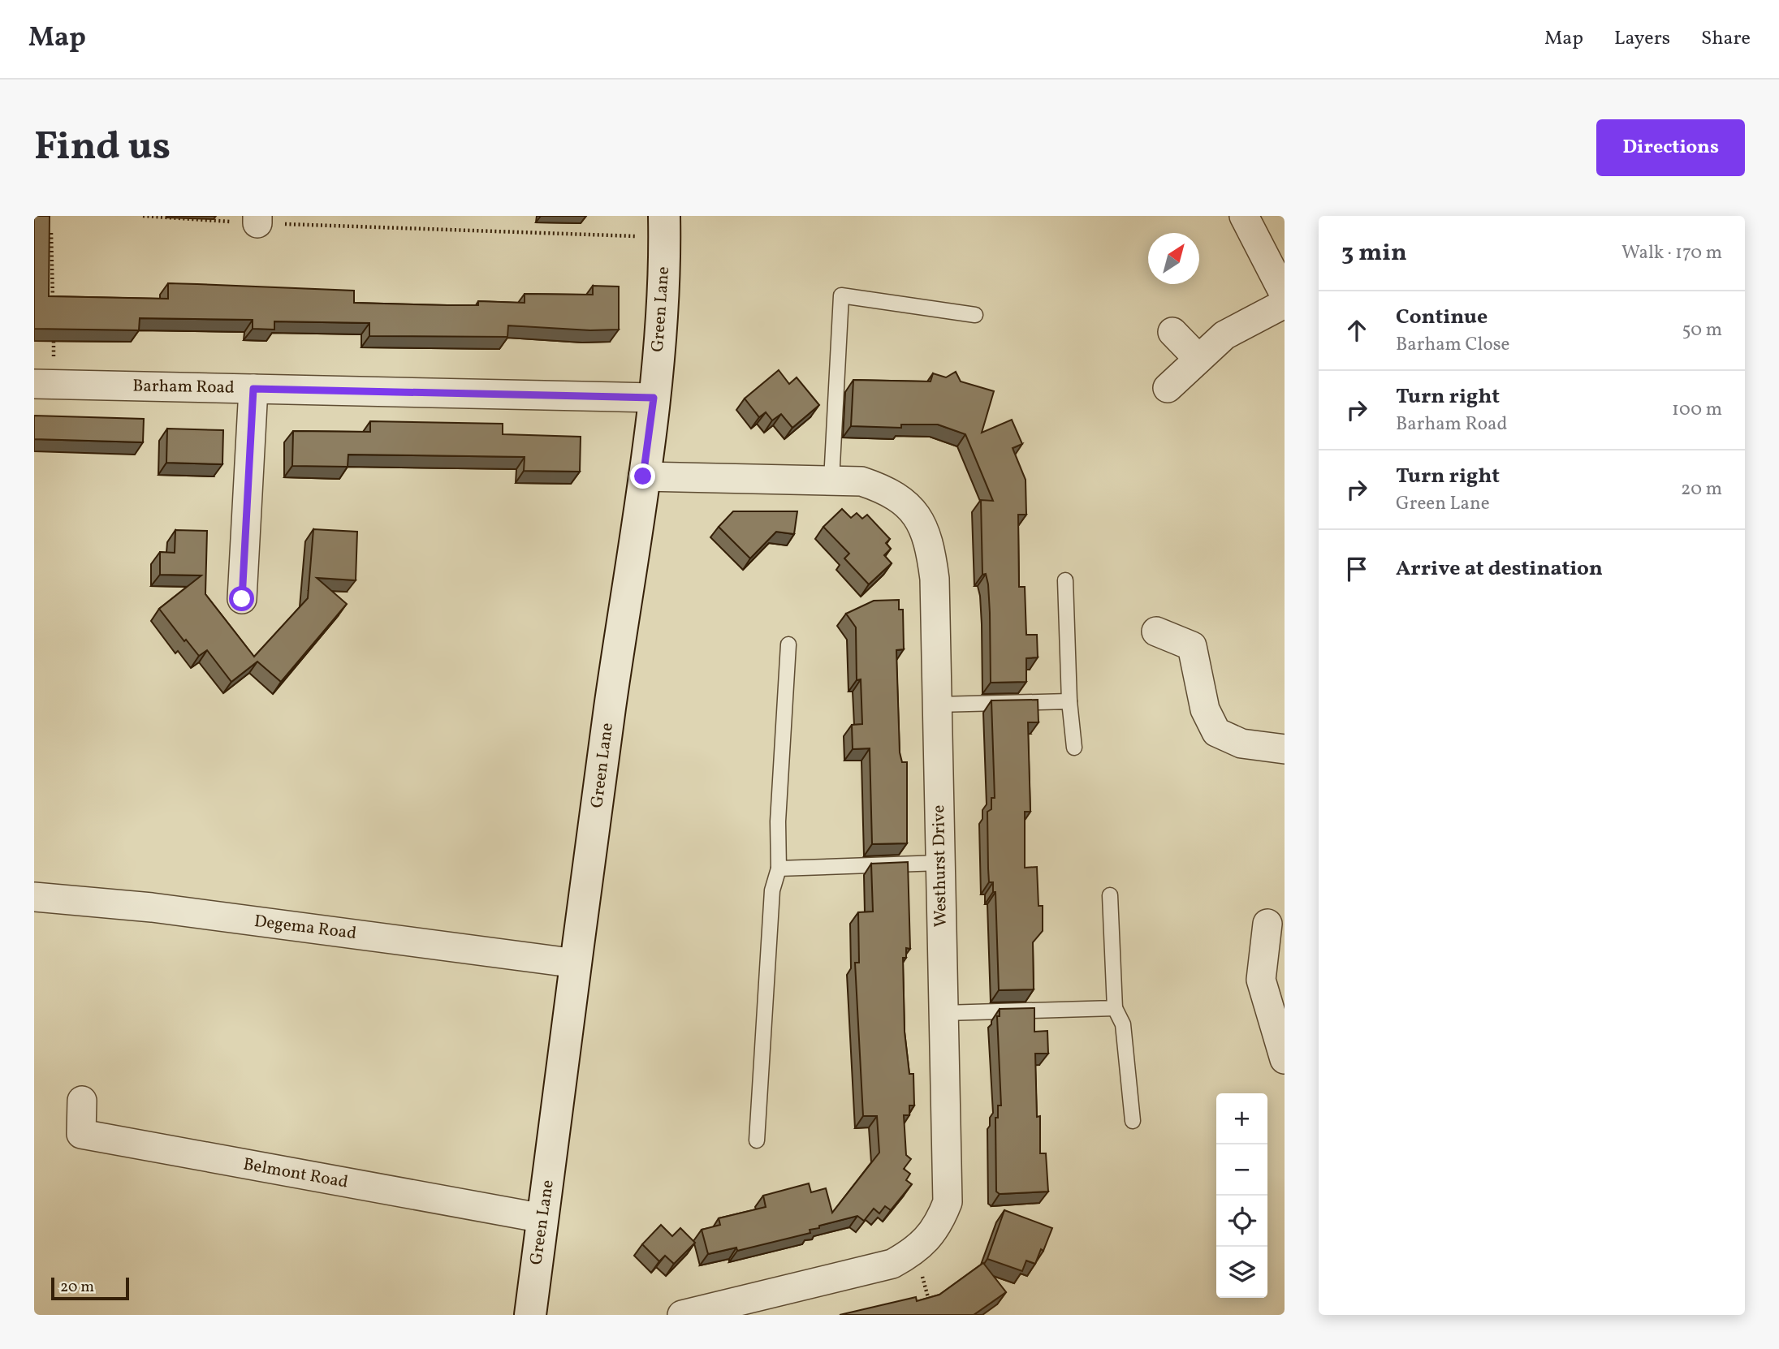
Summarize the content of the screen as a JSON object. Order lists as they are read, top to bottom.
{
  "streets": {
    "main road": ["Green Lane"],
    "street": [
      "Barham Road",
      "Westhurst Drive",
      "Degema Road",
      "Belmont Road"
    ]
  },
  "crossings": [
    ["Green Lane", "Barham Road"],
    ["Green Lane", "Westhurst Drive"],
    ["Green Lane", "Degema Road"],
    ["Green Lane", "Belmont Road"]
  ],
  "scale_bar": "20 m",
  "north": "top right",
  "page": {
    "header": "Map",
    "nav": ["Map", "Layers", "Share"],
    "buttons": "Directions",
    "title": "Find us",
    "heading": ["3 min", "Walk · 170 m"],
    "list": [
      ["Continue", "Barham Close", "50 m"],
      ["Turn right", "Barham Road", "100 m"],
      ["Turn right", "Green Lane", "20 m"],
      "Arrive at destination"
    ],
    "map_buttons": ["+", "−"],
    "scale": "20 m"
  }
}
